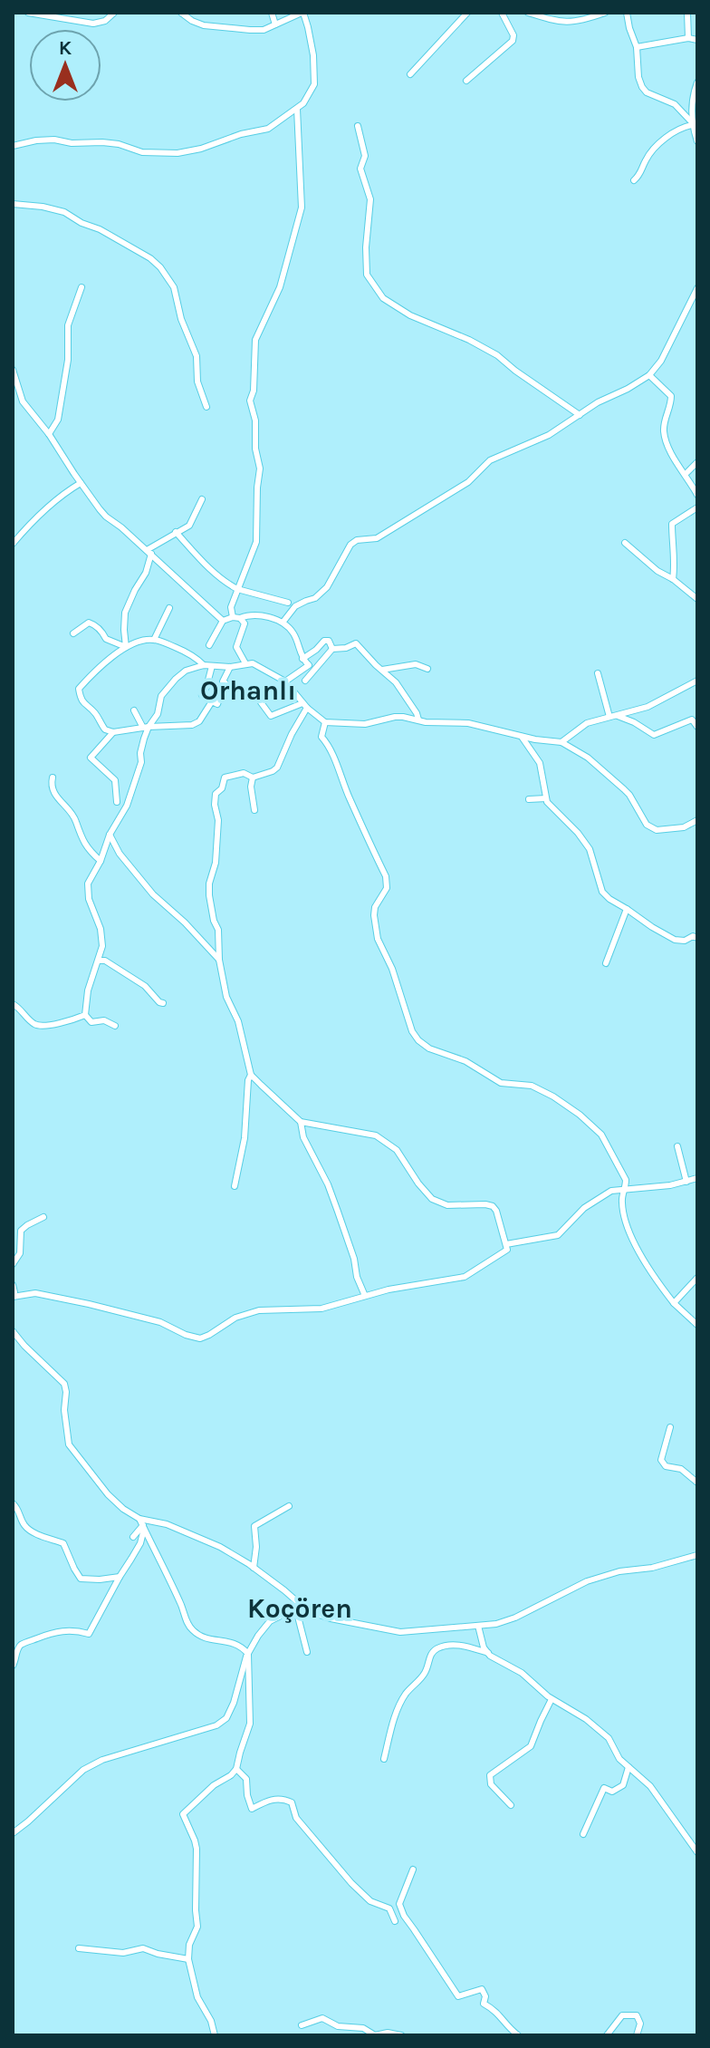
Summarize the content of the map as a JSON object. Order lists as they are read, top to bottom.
{
  "districts": ["Orhanlı", "Koçören"],
  "north": "top"
}
